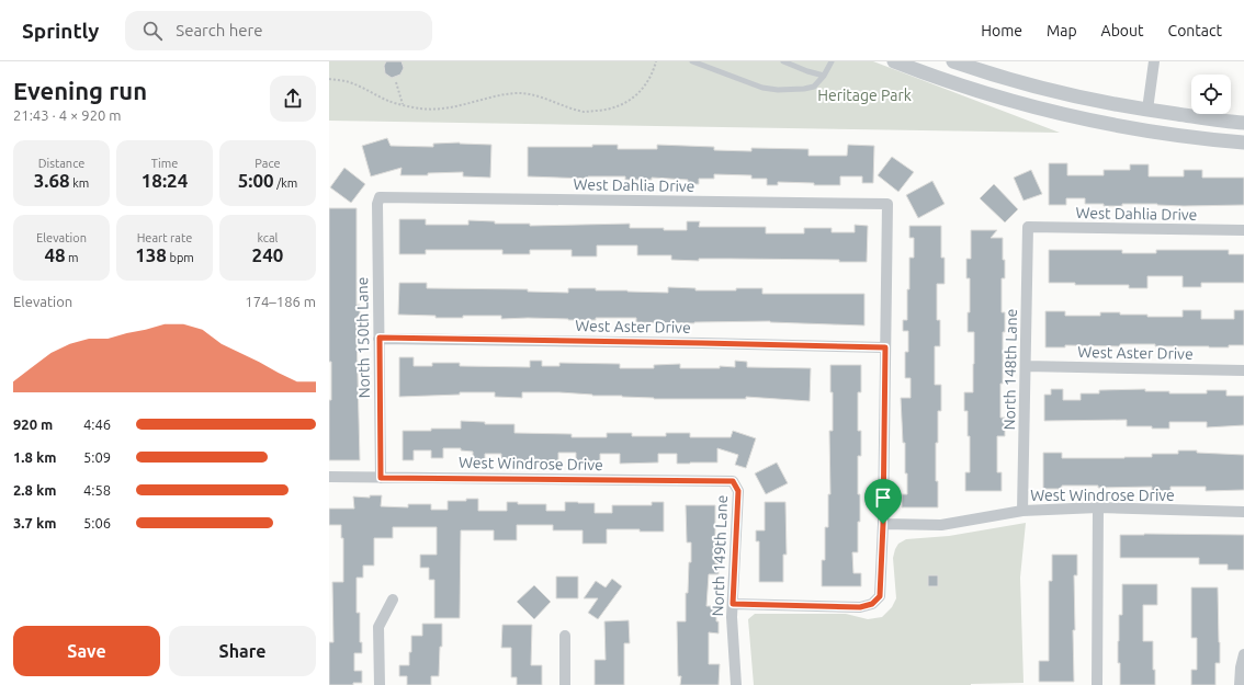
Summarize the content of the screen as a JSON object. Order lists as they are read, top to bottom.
{
  "streets": {
    "street": [
      "West Dahlia Drive",
      "West Aster Drive",
      "North 150th Lane",
      "North 148th Lane",
      "West Windrose Drive",
      "North 149th Lane"
    ]
  },
  "crossings": [
    ["West Dahlia Drive", "West Aster Drive"],
    ["West Dahlia Drive", "North 150th Lane"],
    ["West Dahlia Drive", "North 148th Lane"],
    ["West Aster Drive", "North 150th Lane"],
    ["West Aster Drive", "North 148th Lane"],
    ["North 150th Lane", "West Windrose Drive"],
    ["North 148th Lane", "West Windrose Drive"],
    ["West Windrose Drive", "North 149th Lane"]
  ],
  "parks": ["Heritage Park"],
  "page": {
    "header": "Sprintly",
    "search": "Search here",
    "nav": [
      "Home",
      "Map",
      "About",
      "Contact"
    ],
    "heading": ["Evening run", "21:43 · 4 × 920 m"],
    "stats": [
      ["Distance", "3.68 km"],
      ["Time", "18:24"],
      ["Pace", "5:00 /km"],
      ["Elevation", "48 m"],
      ["Heart rate", "138 bpm"],
      ["kcal", "240"]
    ],
    "chart": ["Elevation", "174–186 m"],
    "list": [
      {
        "name": "920 m",
        "note": "4:46"
      },
      {
        "name": "1.8 km",
        "note": "5:09"
      },
      {
        "name": "2.8 km",
        "note": "4:58"
      },
      {
        "name": "3.7 km",
        "note": "5:06"
      }
    ],
    "buttons": ["Save", "Share"]
  }
}
